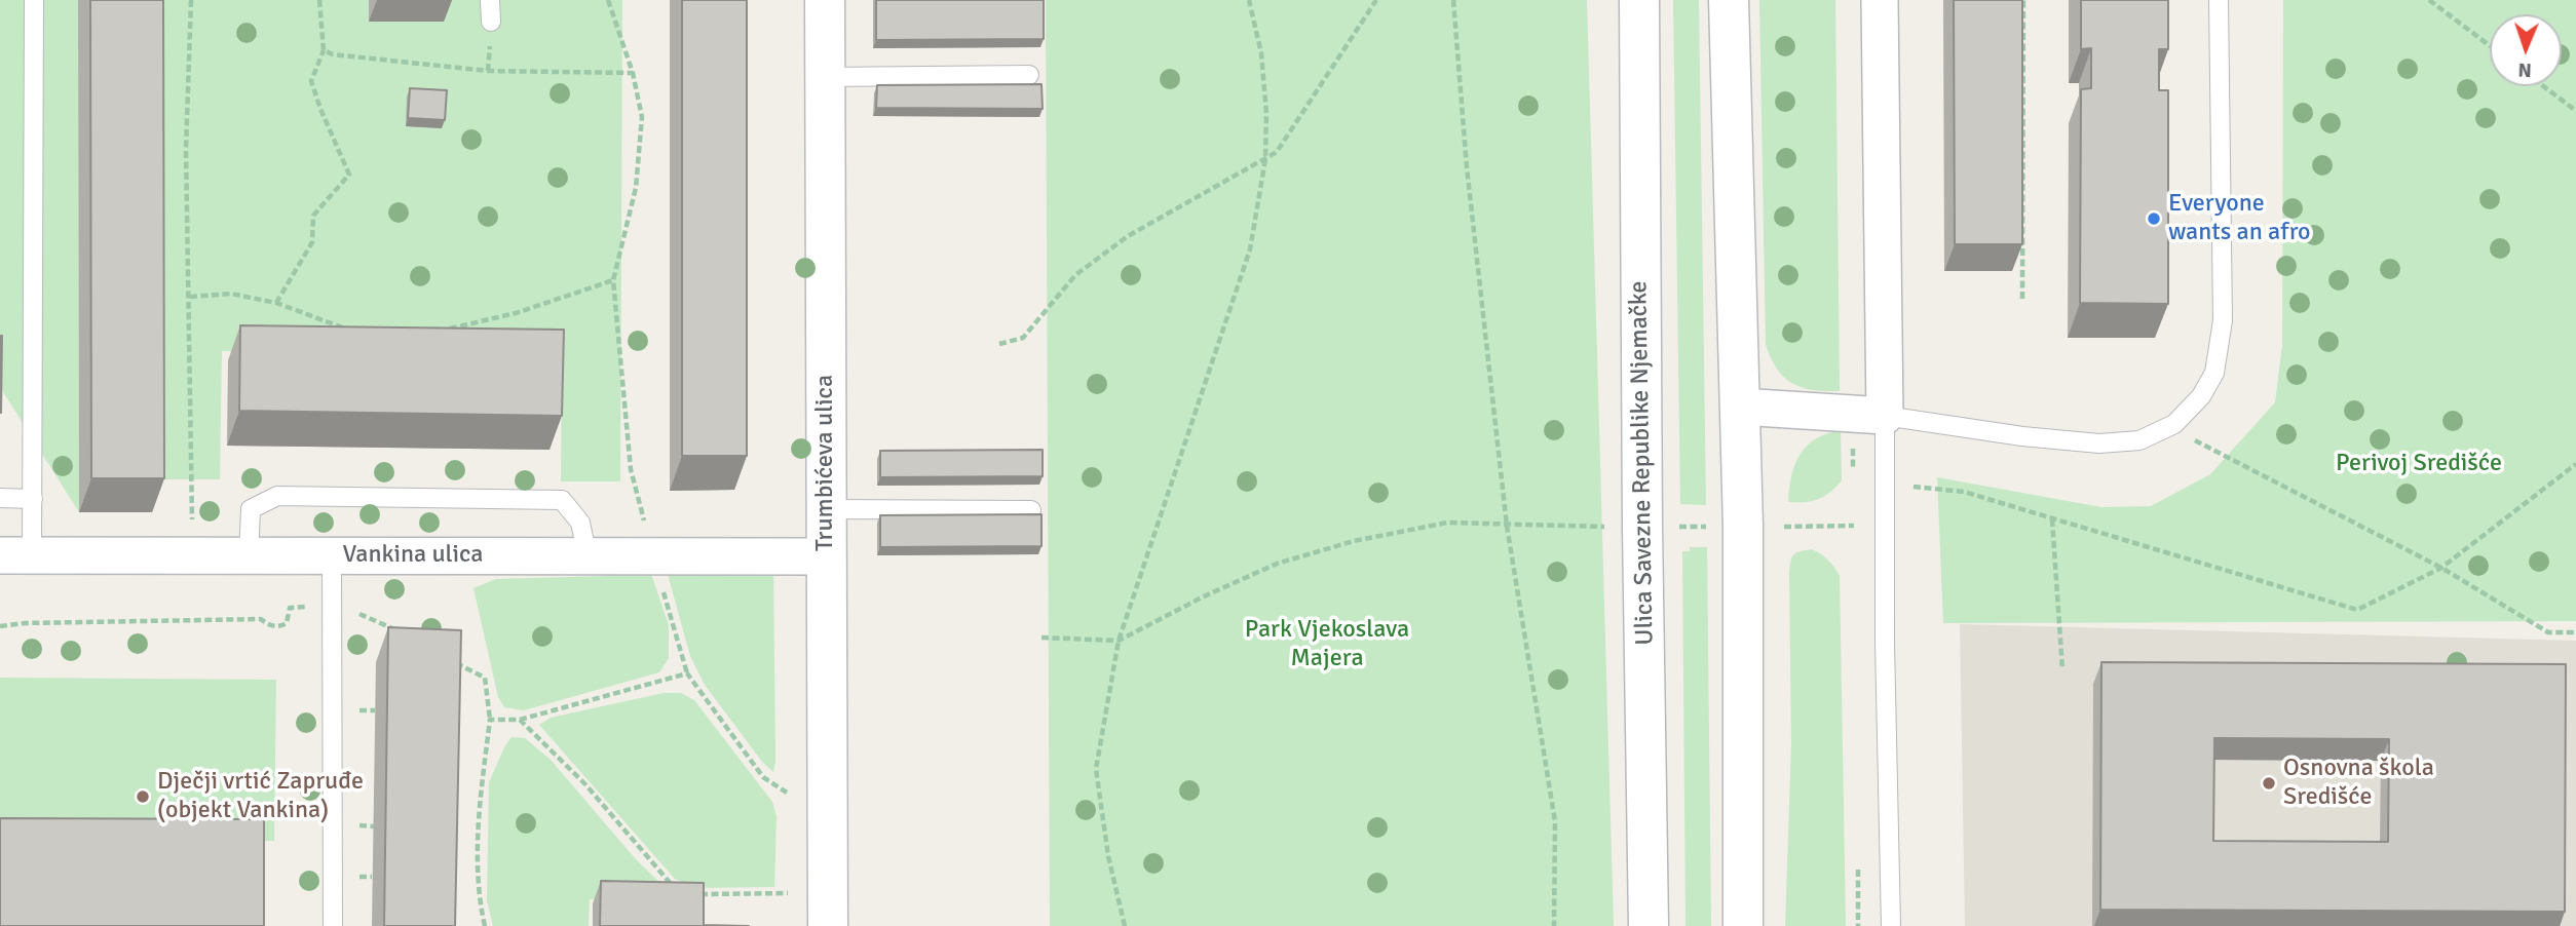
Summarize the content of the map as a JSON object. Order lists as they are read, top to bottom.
{
  "streets": {
    "street": ["Trumbićeva ulica", "Ulica Savezne Republike Njemačke", "Vankina ulica"]
  },
  "crossings": [
    ["Trumbićeva ulica", "Vankina ulica"]
  ],
  "parks": ["Perivoj Središće", "Park Vjekoslava Majera"],
  "places": ["Everyone wants an afro", "Osnovna škola Središće", "Dječji vrtić Zapruđe (objekt Vankina)"],
  "north": "bottom"
}
